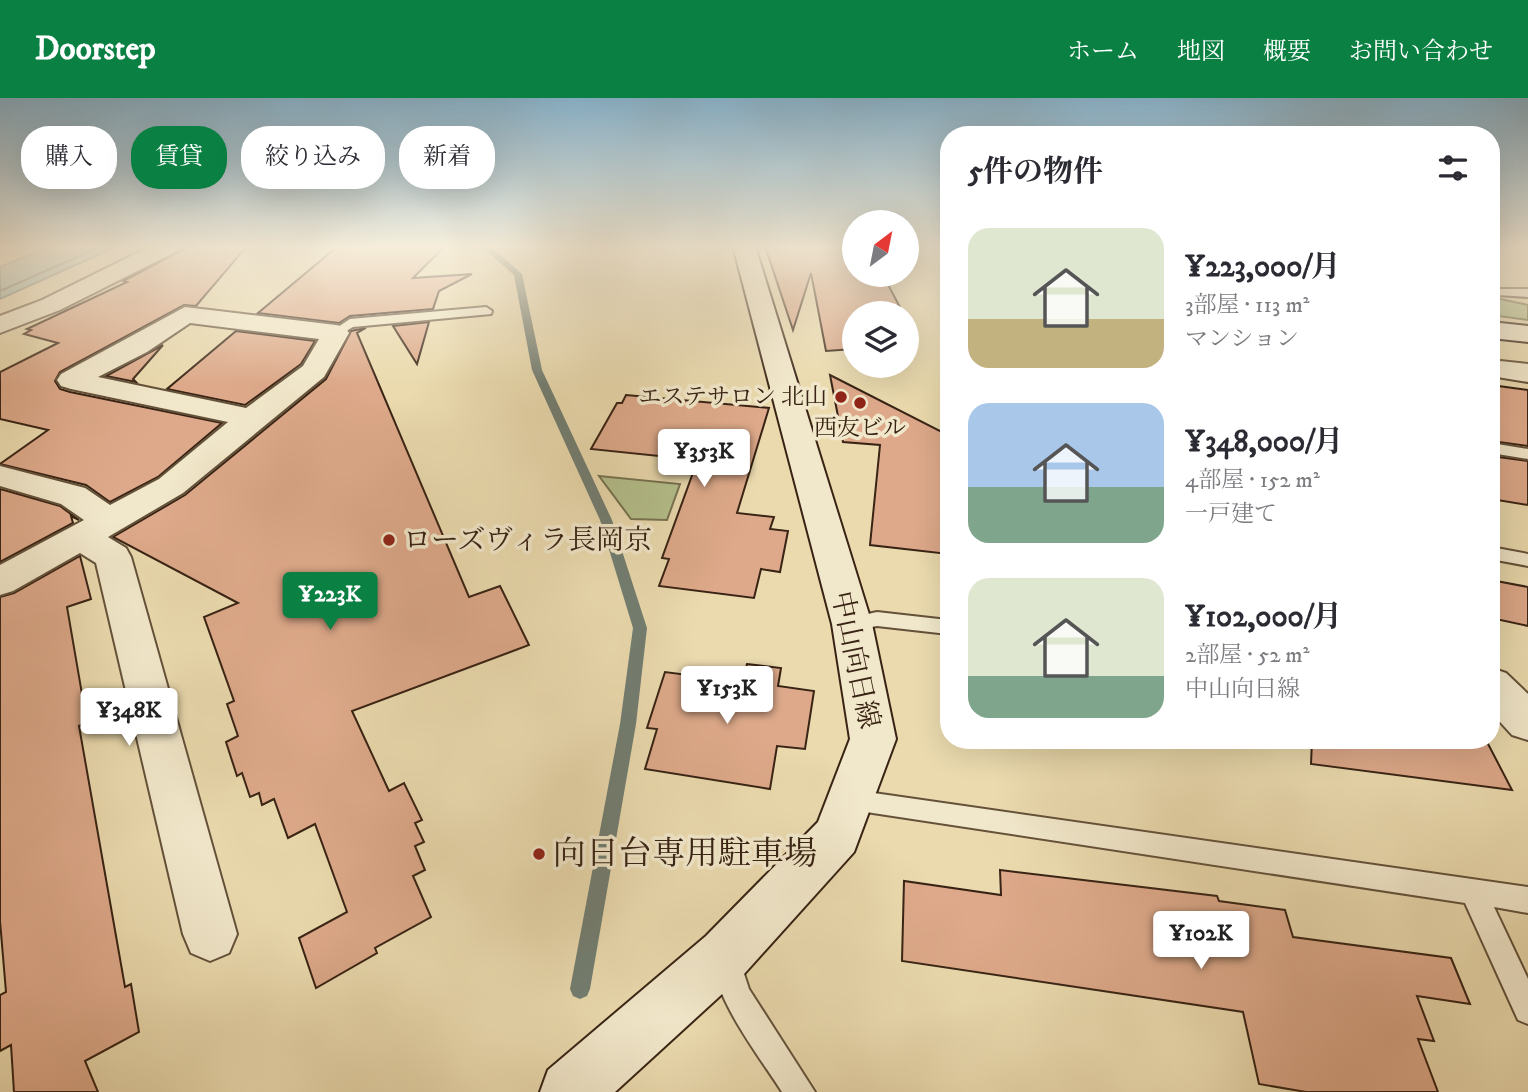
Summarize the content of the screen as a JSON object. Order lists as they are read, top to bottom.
{
  "streets": {
    "street": ["中山向日線"]
  },
  "places": [
    "エステサロン 北山",
    "西友ビル",
    "ローズヴィラ長岡京",
    "向日台専用駐車場"
  ],
  "north": "top right",
  "page": {
    "header": "Doorstep",
    "nav": [
      "ホーム",
      "地図",
      "概要",
      "お問い合わせ"
    ],
    "chip": [
      "購入",
      "賃貸",
      "絞り込み",
      "新着"
    ],
    "heading": "5件の物件",
    "list": [
      {
        "name": "¥223,000/月",
        "note": "3部屋 · 113 m² · マンション"
      },
      {
        "name": "¥348,000/月",
        "note": "4部屋 · 152 m² · 一戸建て"
      },
      {
        "name": "¥102,000/月",
        "note": "2部屋 · 52 m² · 中山向日線"
      }
    ],
    "price": [
      "¥353K",
      "¥223K",
      "¥153K",
      "¥348K",
      "¥102K"
    ]
  }
}
